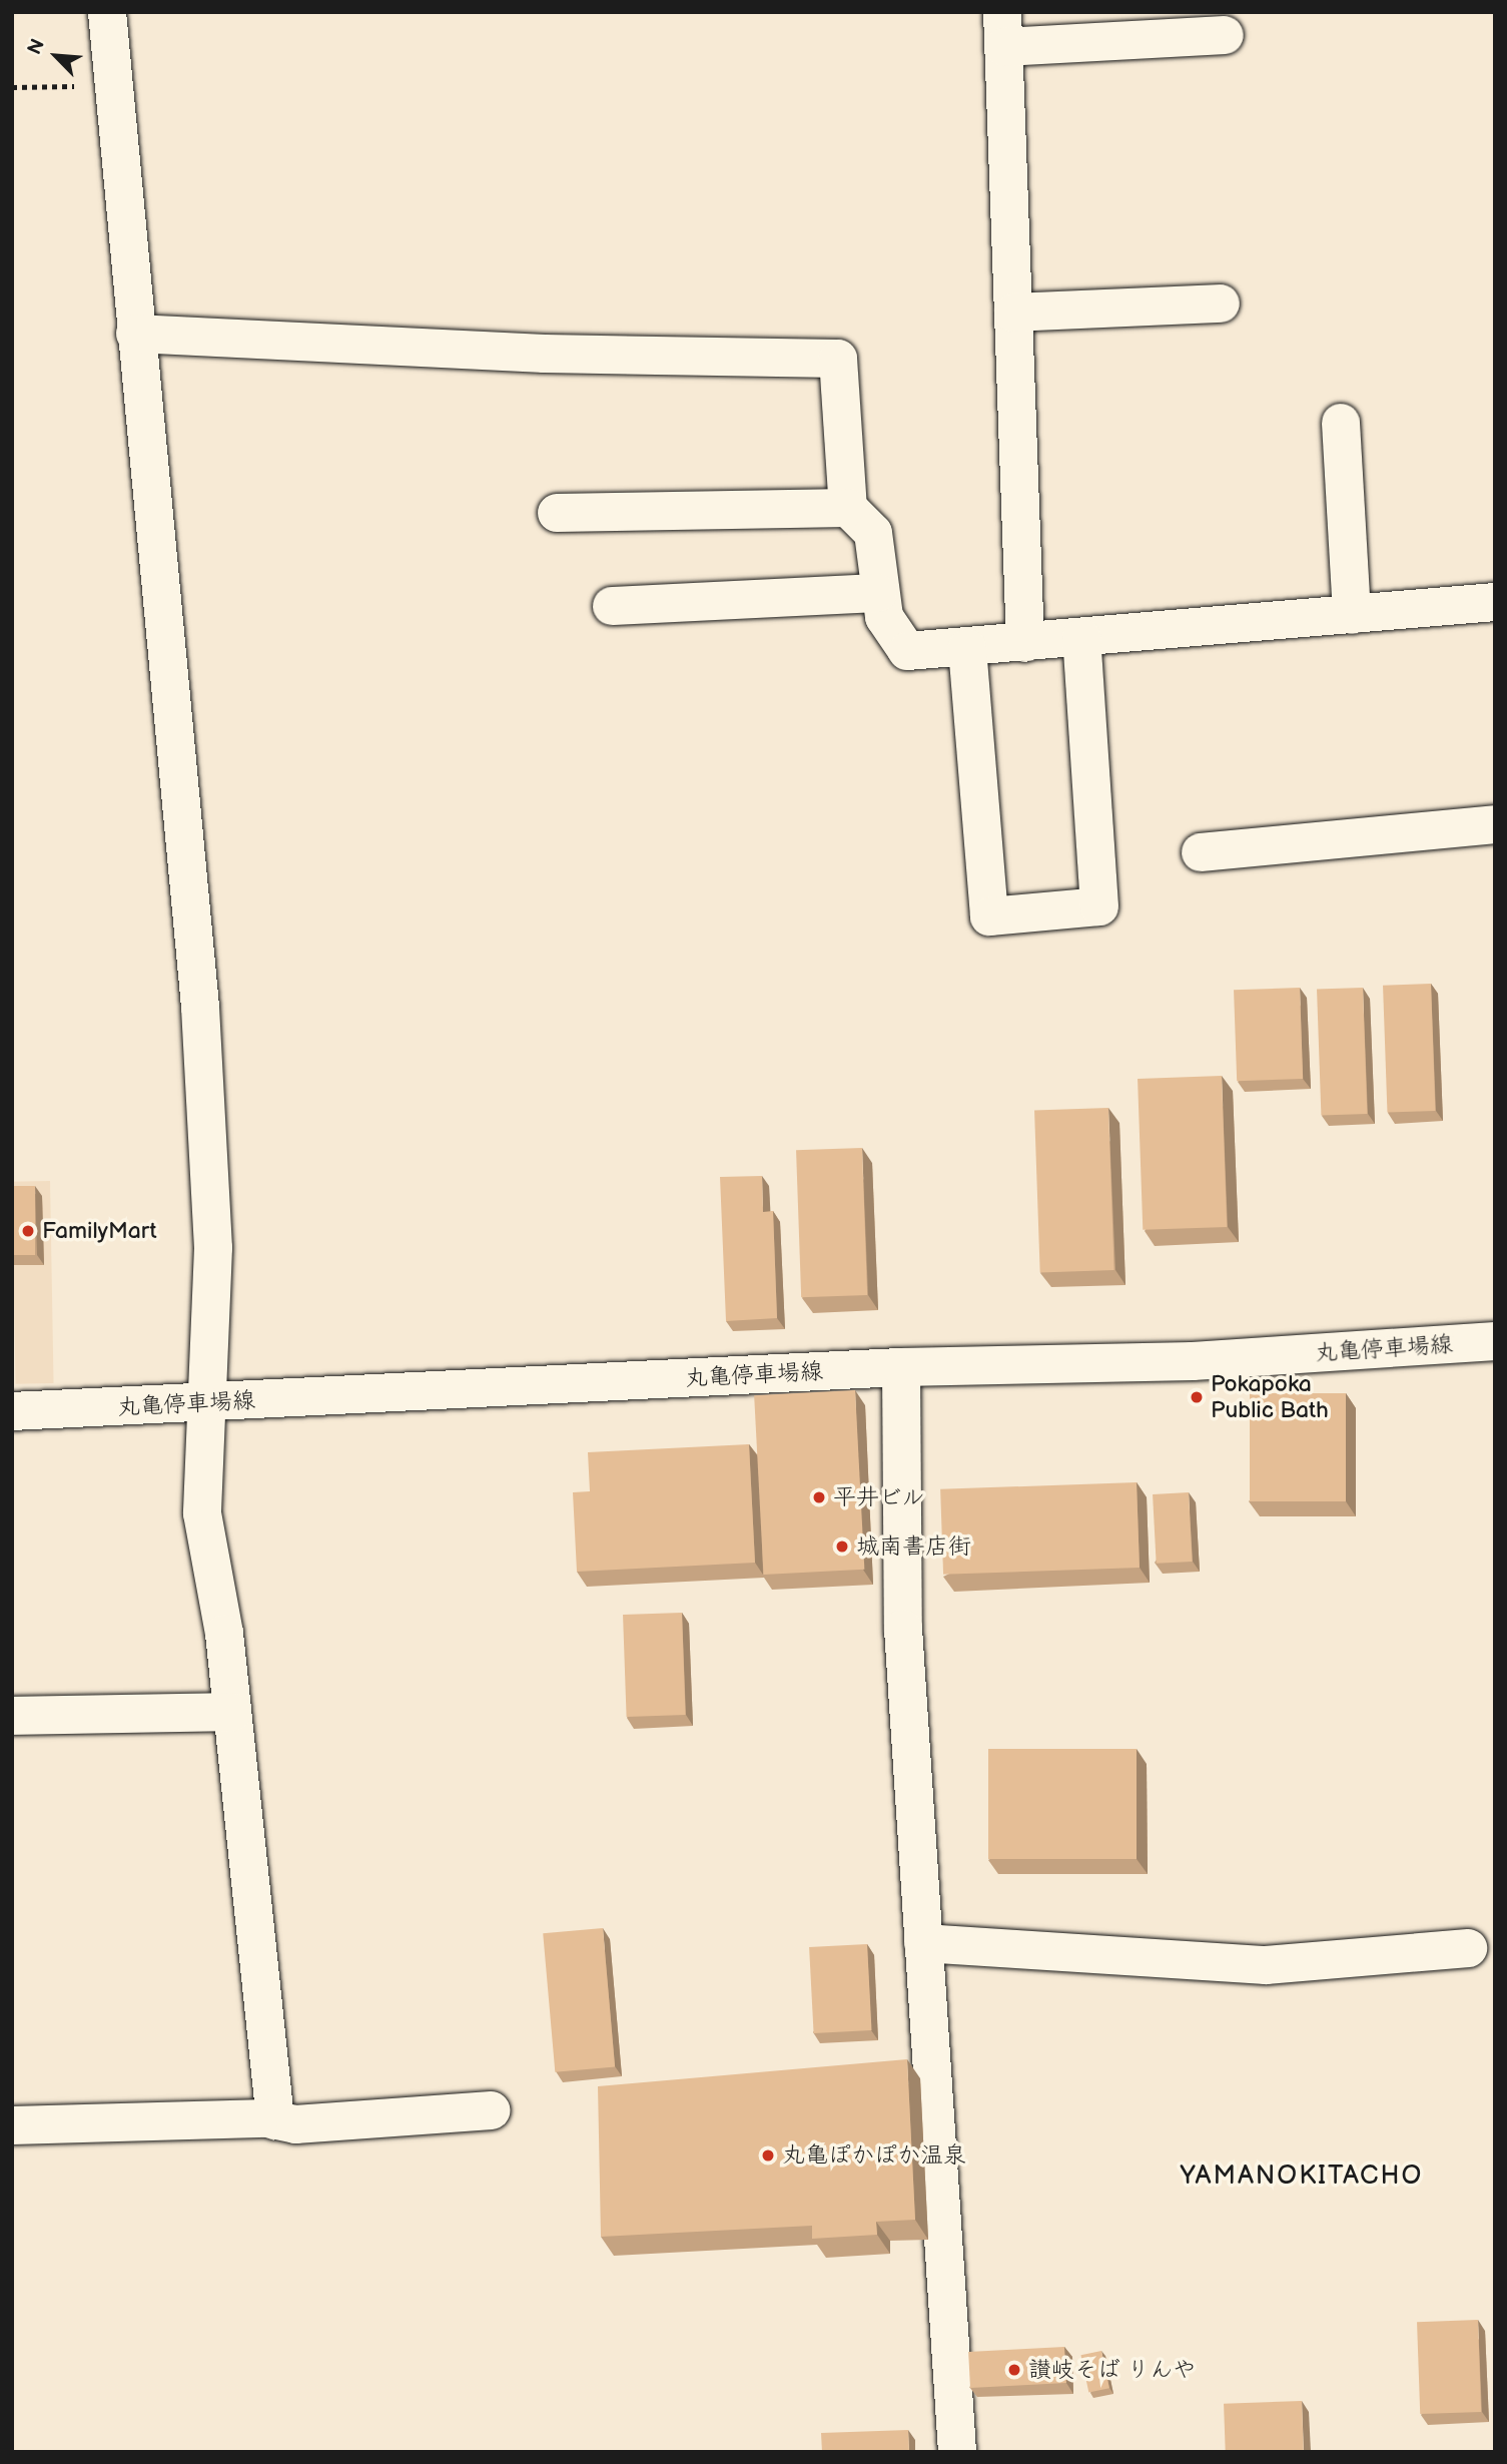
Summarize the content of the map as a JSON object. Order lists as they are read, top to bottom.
{
  "streets": {
    "street": ["丸亀停車場線"]
  },
  "districts": ["YAMANOKITACHO"],
  "places": [
    "FamilyMart",
    "Pokapoka Public Bath",
    "平井ビル",
    "城南書店街",
    "丸亀ぽかぽか温泉",
    "讃岐そば りんや"
  ],
  "north": "top left"
}
